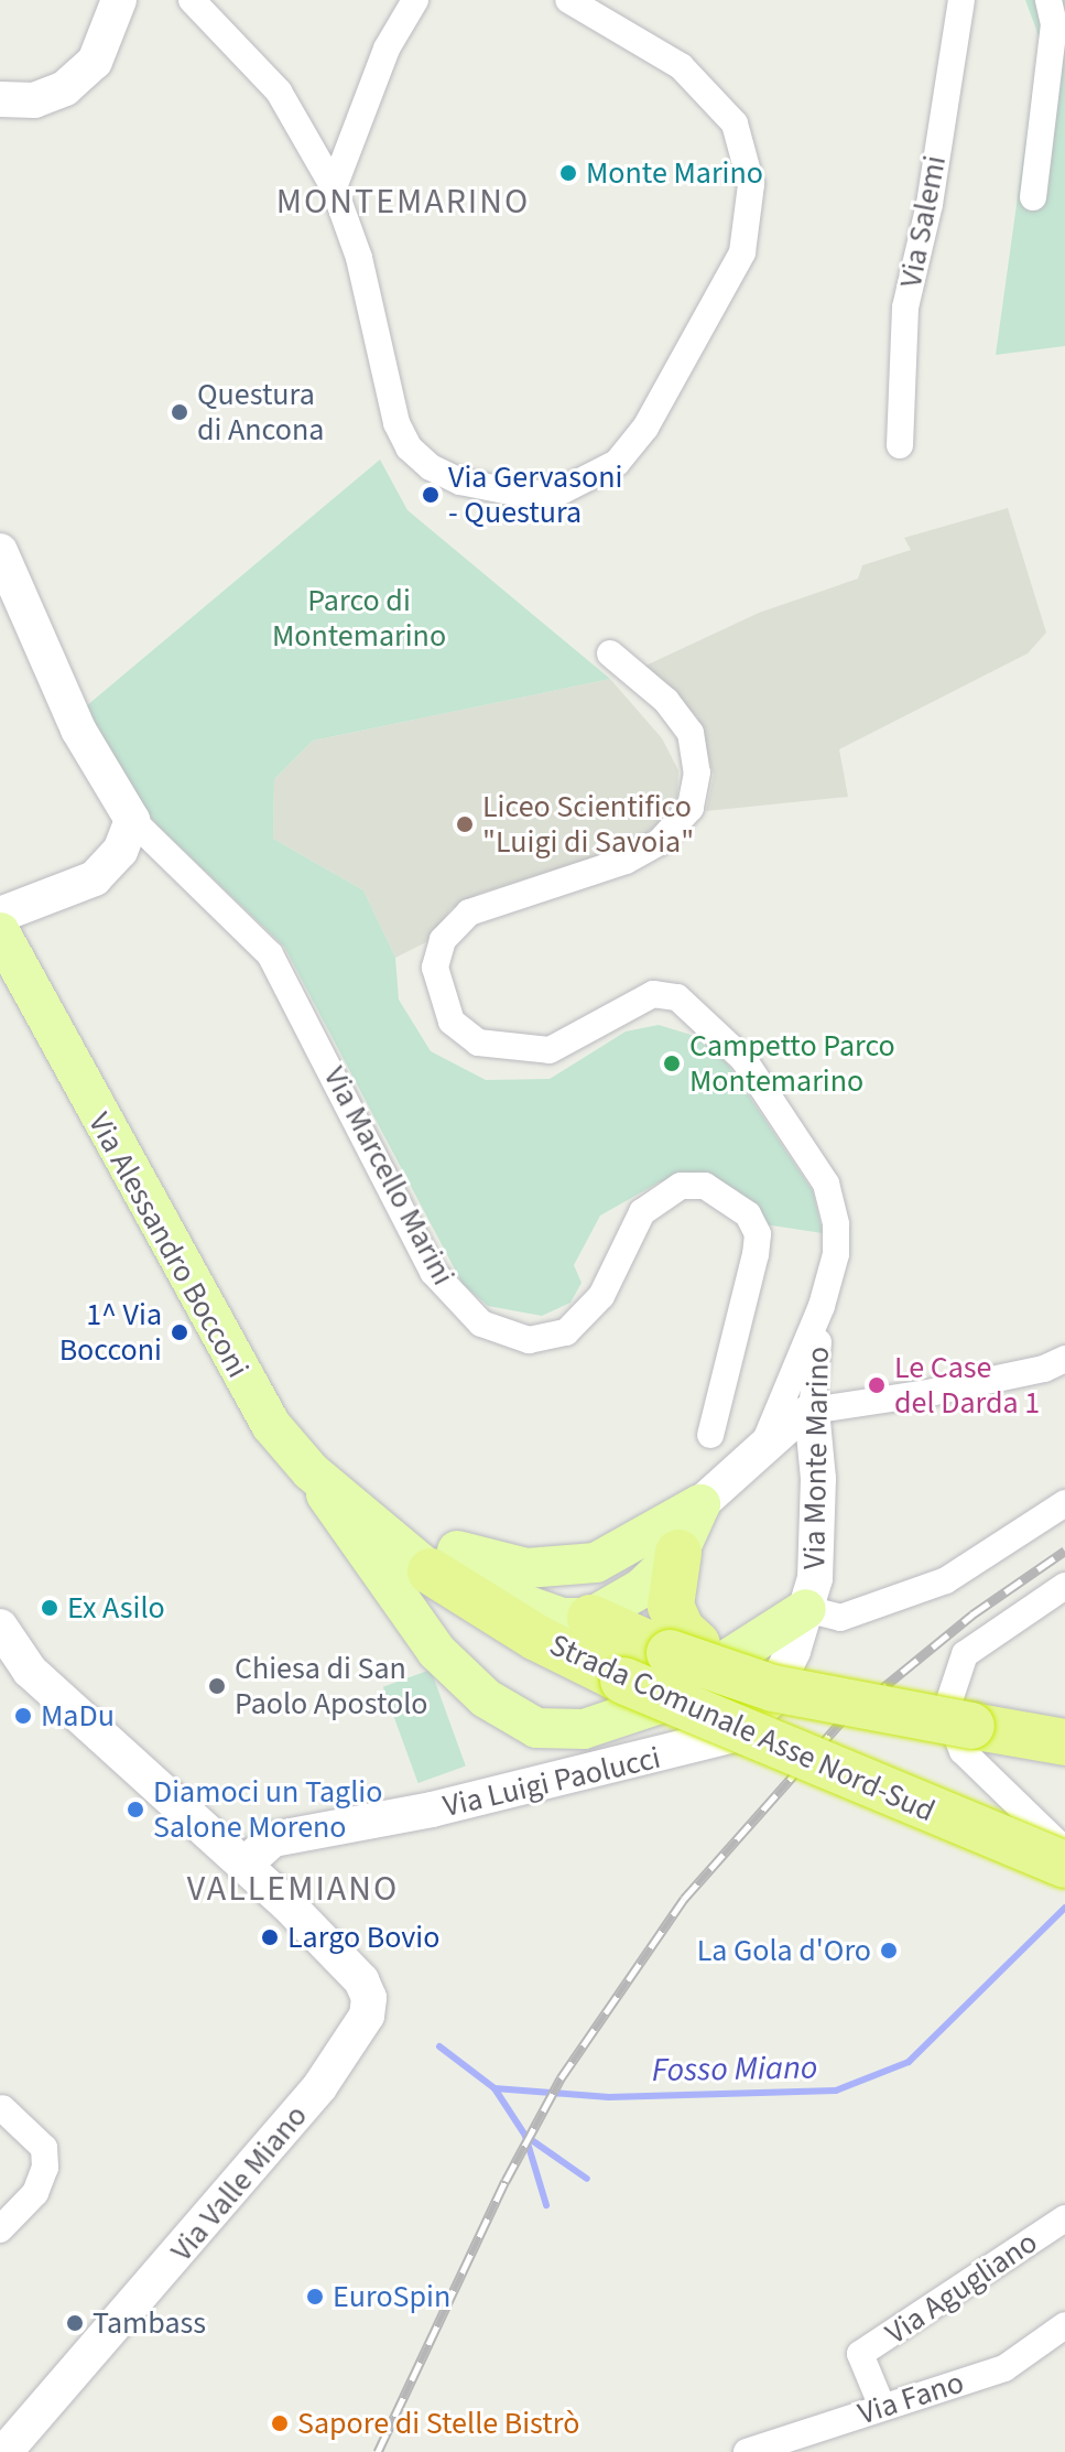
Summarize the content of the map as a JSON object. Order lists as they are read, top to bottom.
{
  "streets": {
    "highway": ["Strada Comunale Asse Nord-Sud"],
    "main road": ["Via Alessandro Bocconi"],
    "street": [
      "Via Salemi",
      "Via Marcello Marini",
      "Via Monte Marino",
      "Via Luigi Paolucci",
      "Via Valle Miano",
      "Via Agugliano",
      "Via Fano"
    ]
  },
  "crossings": [
    ["Via Alessandro Bocconi", "Strada Comunale Asse Nord-Sud"],
    ["Via Monte Marino", "Via Luigi Paolucci"],
    ["Via Luigi Paolucci", "Via Valle Miano"],
    ["Via Agugliano", "Via Fano"]
  ],
  "districts": ["MONTEMARINO", "VALLEMIANO"],
  "water": ["Fosso Miano"],
  "parks": ["Parco di Montemarino"],
  "places": [
    "Monte Marino",
    "Questura di Ancona",
    "Via Gervasoni - Questura",
    "Liceo Scientifico \"Luigi di Savoia\"",
    "Campetto Parco Montemarino",
    "1^ Via Bocconi",
    "Le Case del Darda 1",
    "Ex Asilo",
    "Chiesa di San Paolo Apostolo",
    "MaDu",
    "Diamoci un Taglio Salone Moreno",
    "Largo Bovio",
    "La Gola d'Oro",
    "EuroSpin",
    "Tambass",
    "Sapore di Stelle Bistrò"
  ]
}
